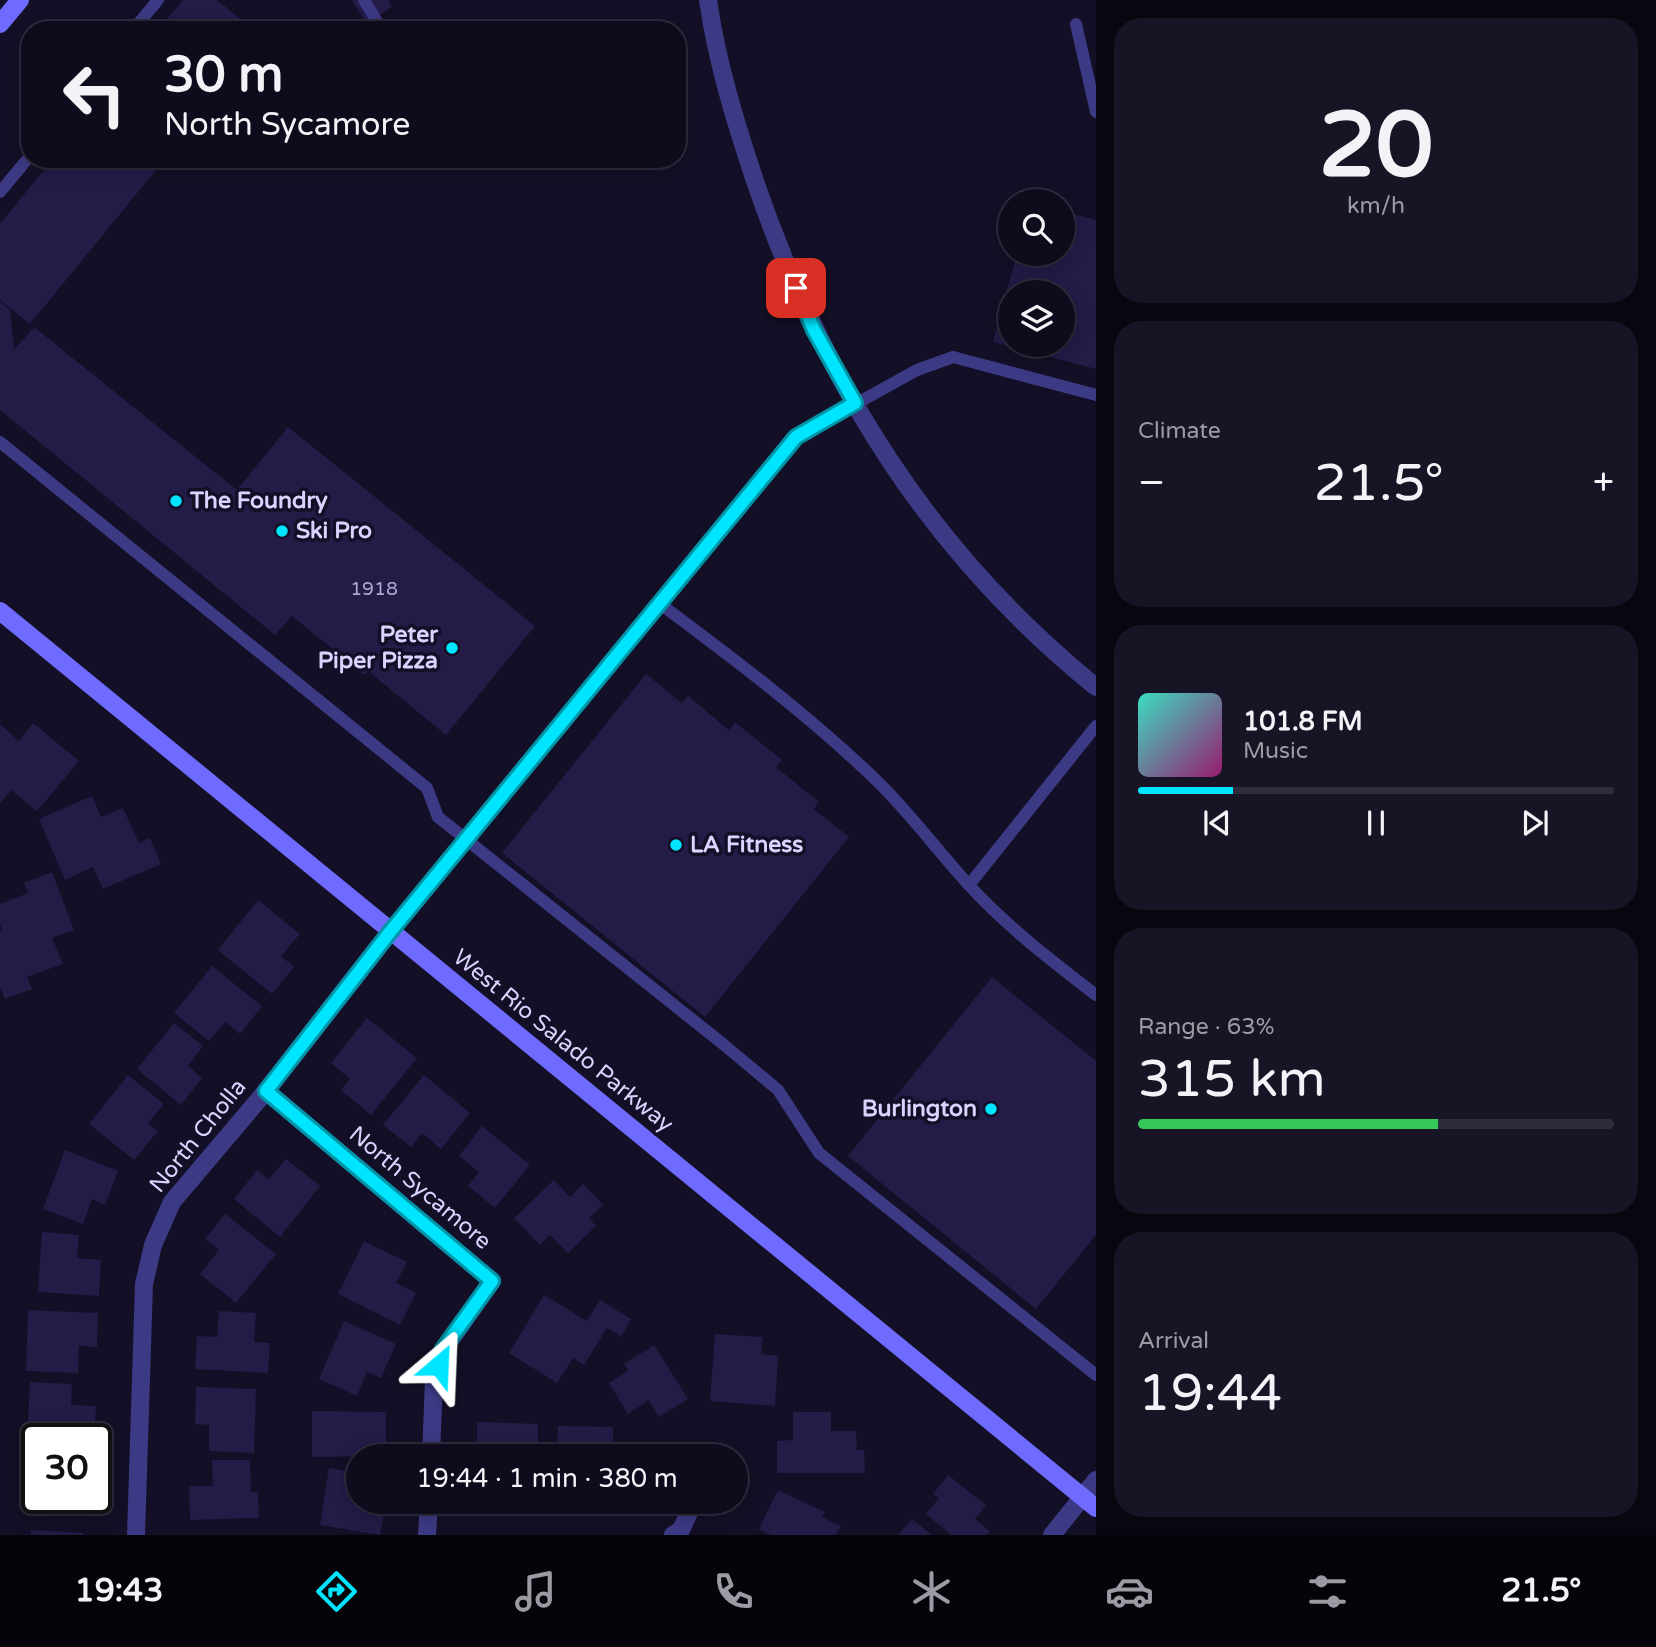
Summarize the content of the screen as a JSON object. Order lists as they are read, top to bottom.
{
  "streets": {
    "main road": ["West Rio Salado Parkway"],
    "street": ["North Cholla", "North Sycamore"]
  },
  "crossings": [
    ["West Rio Salado Parkway", "North Cholla"],
    ["North Cholla", "North Sycamore"]
  ],
  "places": [
    "The Foundry",
    "Ski Pro",
    "Peter Piper Pizza",
    "LA Fitness",
    "Burlington"
  ],
  "house_numbers": ["1918"],
  "page": {
    "tile": [
      ["20", "km/h"],
      "Climate",
      ["Range · 63%", "315 km"],
      ["Arrival", "19:44"]
    ],
    "turn": ["30 m", "North Sycamore"],
    "heat": ["−", "21.5°", "+"],
    "song": ["101.8 FM", "Music"],
    "limit": "30",
    "trip": "19:44 · 1 min · 380 m",
    "tabs": ["19:43", "21.5°"]
  }
}
